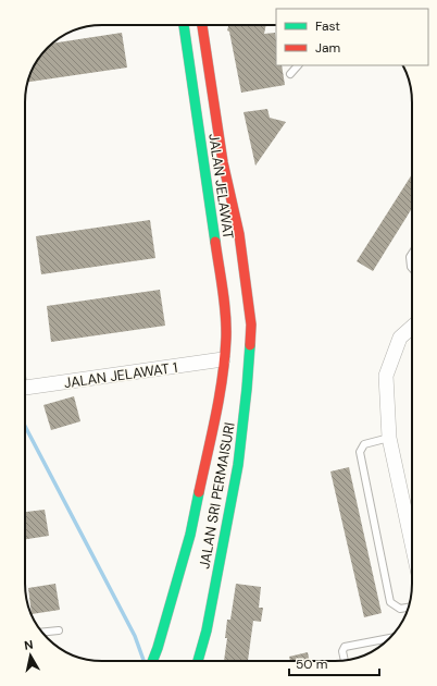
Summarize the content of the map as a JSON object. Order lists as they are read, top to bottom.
{
  "streets": {
    "street": ["JALAN JELAWAT", "JALAN JELAWAT 1", "JALAN SRI PERMAISURI"]
  },
  "crossings": [
    ["JALAN JELAWAT", "JALAN JELAWAT 1"],
    ["JALAN JELAWAT", "JALAN SRI PERMAISURI"],
    ["JALAN JELAWAT 1", "JALAN SRI PERMAISURI"]
  ],
  "legend": ["Fast", "Jam"],
  "scale_bar": "50 m",
  "north": "top"
}
